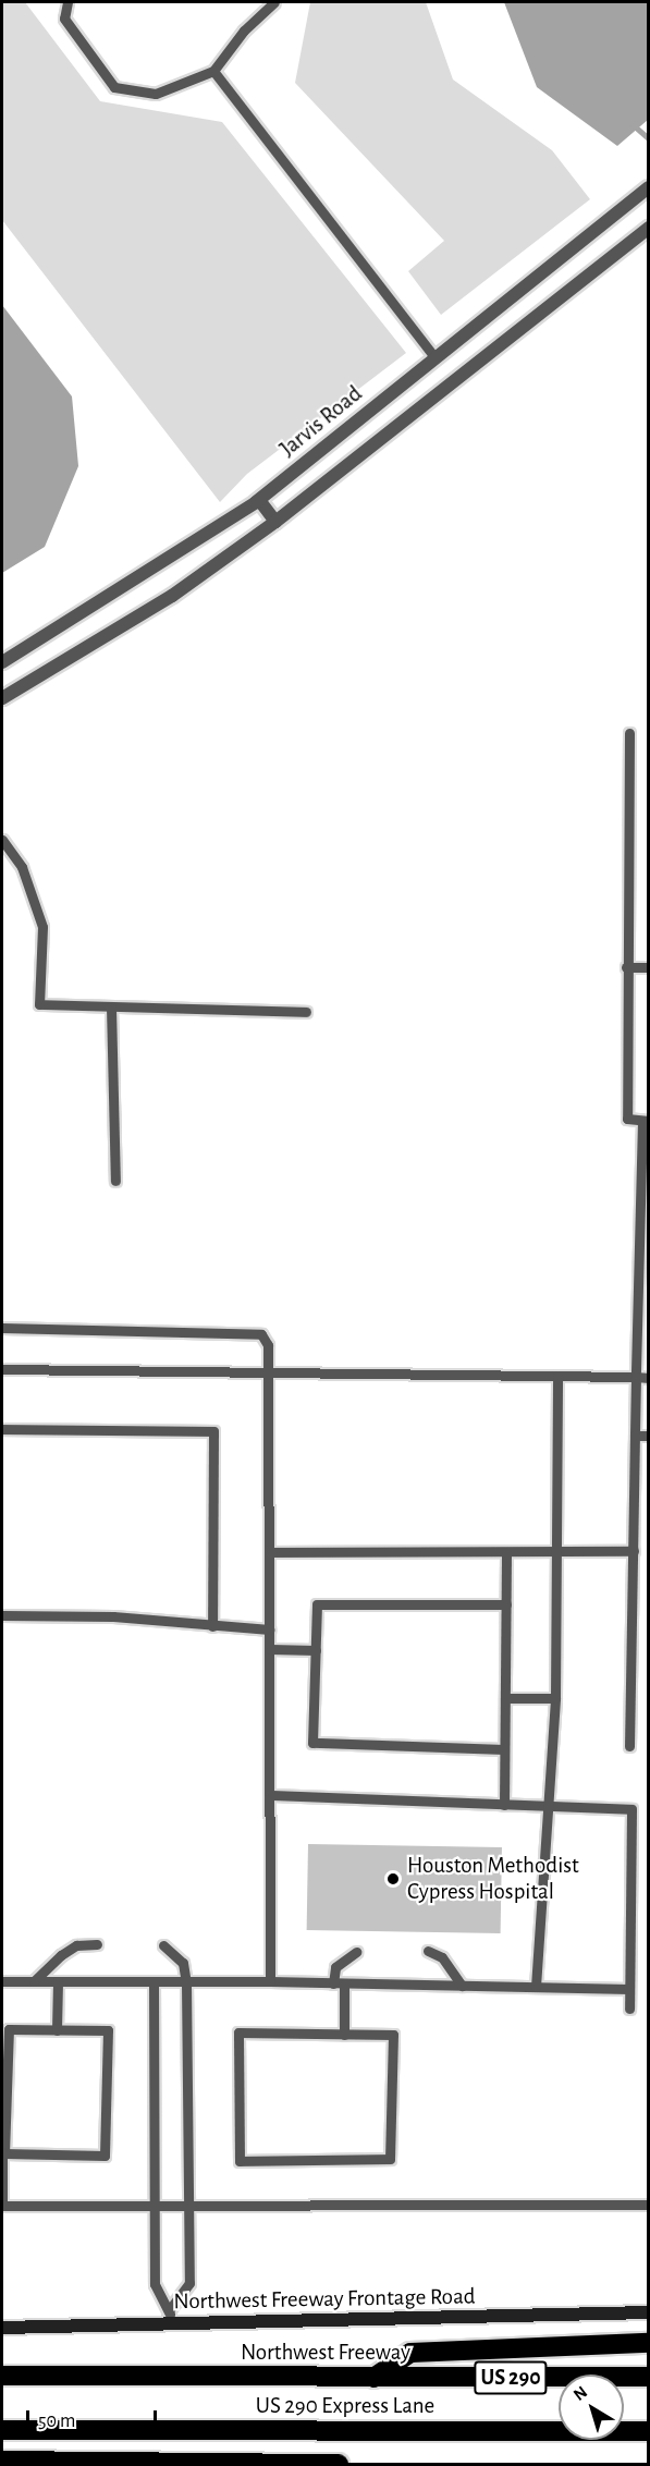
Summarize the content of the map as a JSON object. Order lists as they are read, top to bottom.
{
  "streets": {
    "highway": ["Northwest Freeway", "US 290", "US 290 Express Lane"],
    "main road": ["Northwest Freeway Frontage Road"],
    "street": ["Jarvis Road"]
  },
  "places": ["Houston Methodist Cypress Hospital"],
  "scale_bar": "50 m",
  "north": "top left"
}
